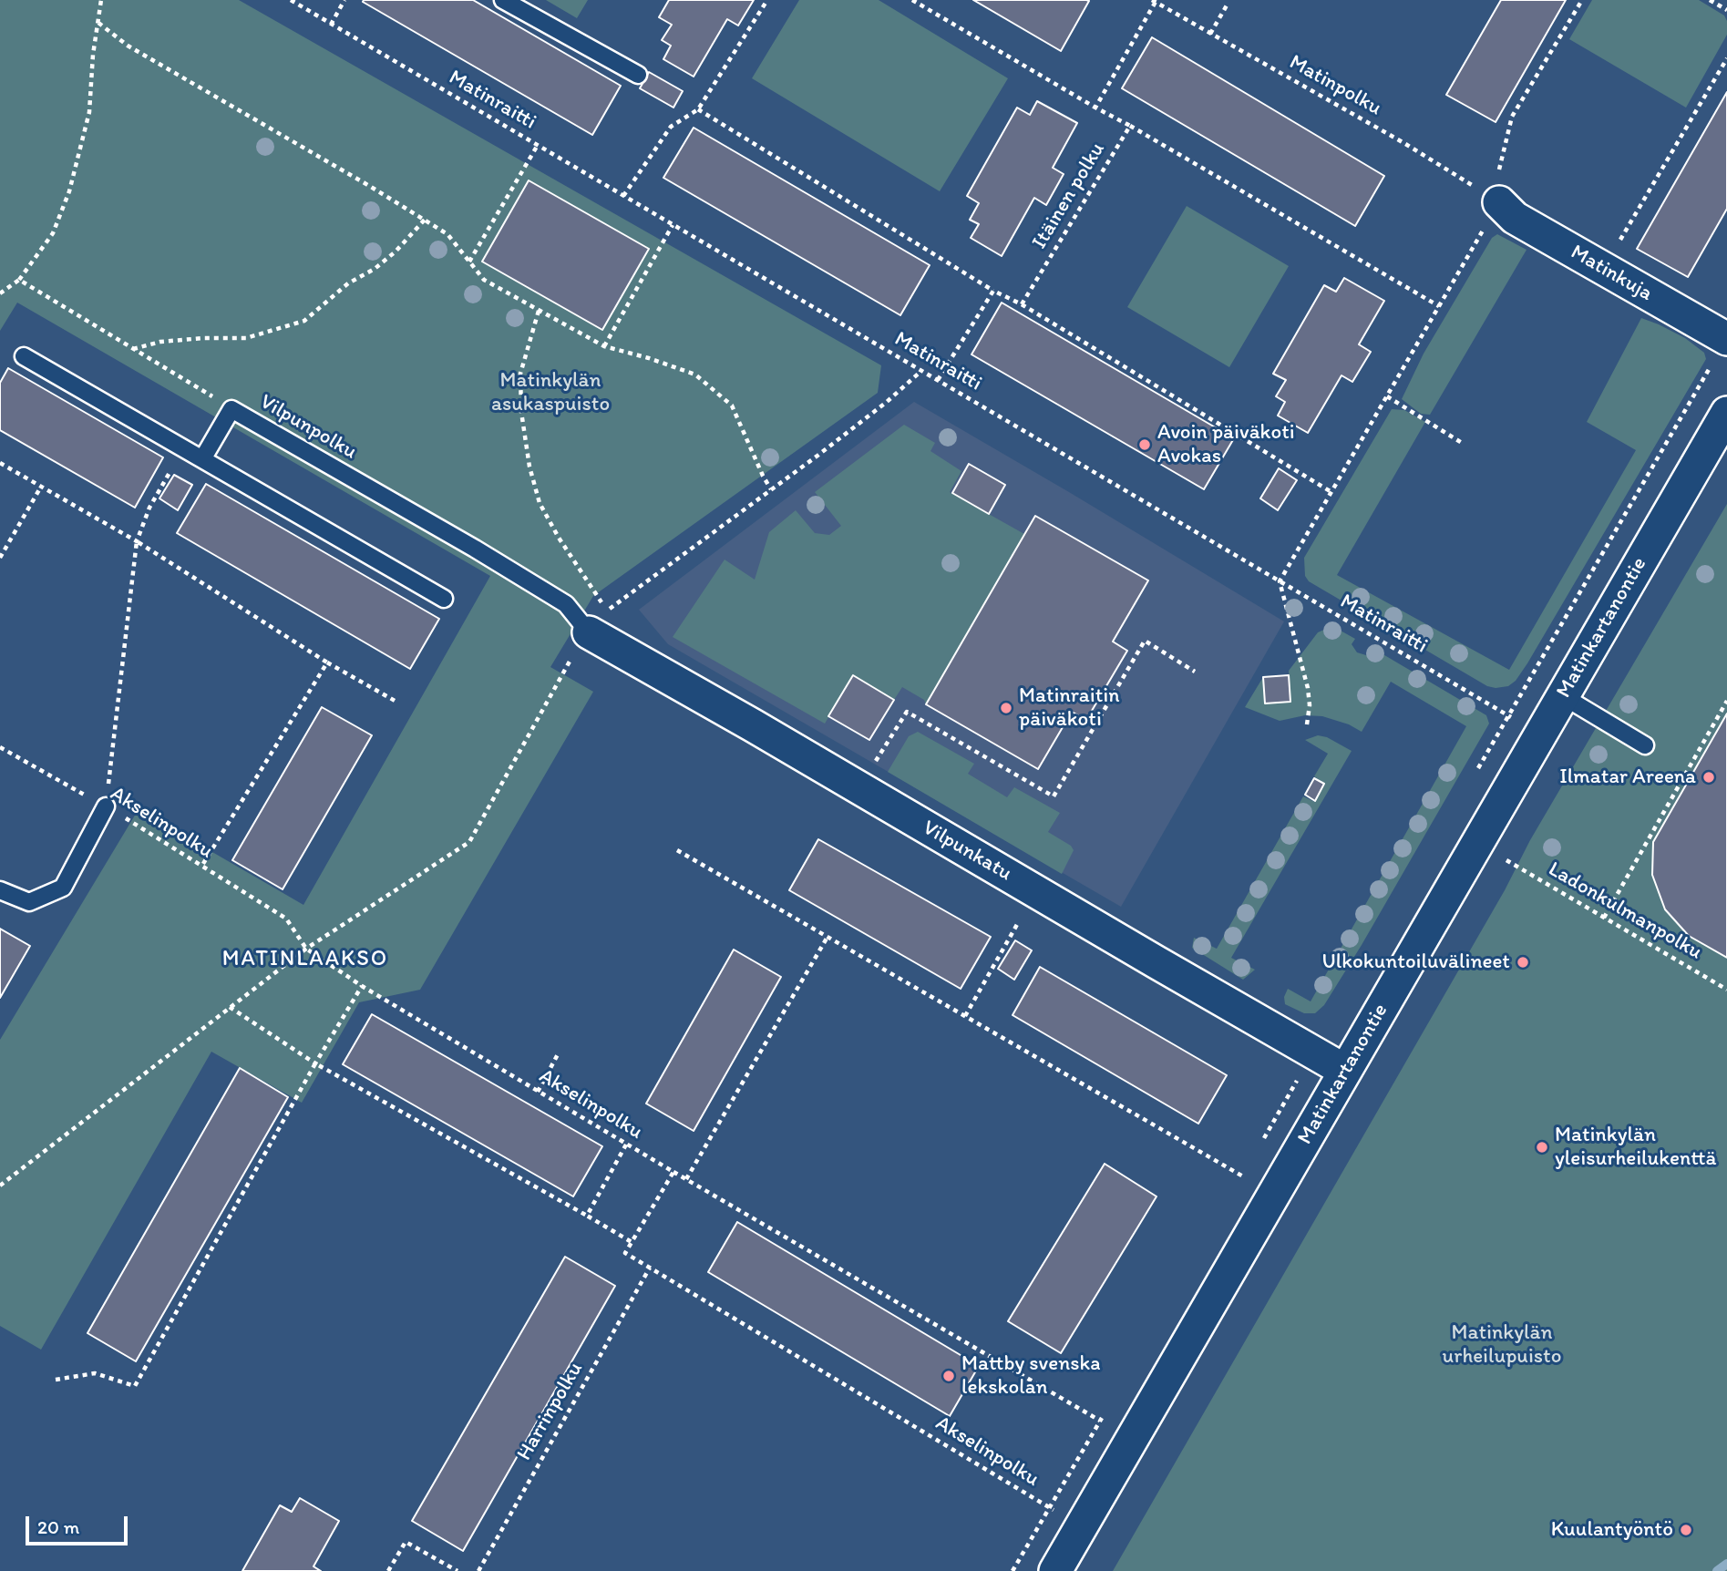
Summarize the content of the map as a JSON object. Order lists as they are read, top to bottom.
{
  "streets": {
    "street": ["Matinkuja", "Matinkartanontie", "Vilpunkatu"],
    "lane": ["Vilpunpolku"],
    "path": [
      "Matinpolku",
      "Matinraitti",
      "Itäinen polku",
      "Akselinpolku",
      "Ladonkulmanpolku",
      "Harrinpolku"
    ]
  },
  "crossings": [
    ["Matinpolku", "Matinkuja"],
    ["Matinraitti", "Matinkartanontie"],
    ["Vilpunpolku", "Vilpunkatu"],
    ["Matinkartanontie", "Vilpunkatu"],
    ["Akselinpolku", "Harrinpolku"]
  ],
  "districts": ["MATINLAAKSO"],
  "parks": ["Matinkylän asukaspuisto", "Matinkylän urheilupuisto"],
  "places": [
    "Avoin päiväkoti Avokas",
    "Matinraitin päiväkoti",
    "Ilmatar Areena",
    "Ulkokuntoiluvälineet",
    "Matinkylän yleisurheilukenttä",
    "Mattby svenska lekskolan",
    "Kuulantyöntö"
  ],
  "scale_bar": "20 m"
}
